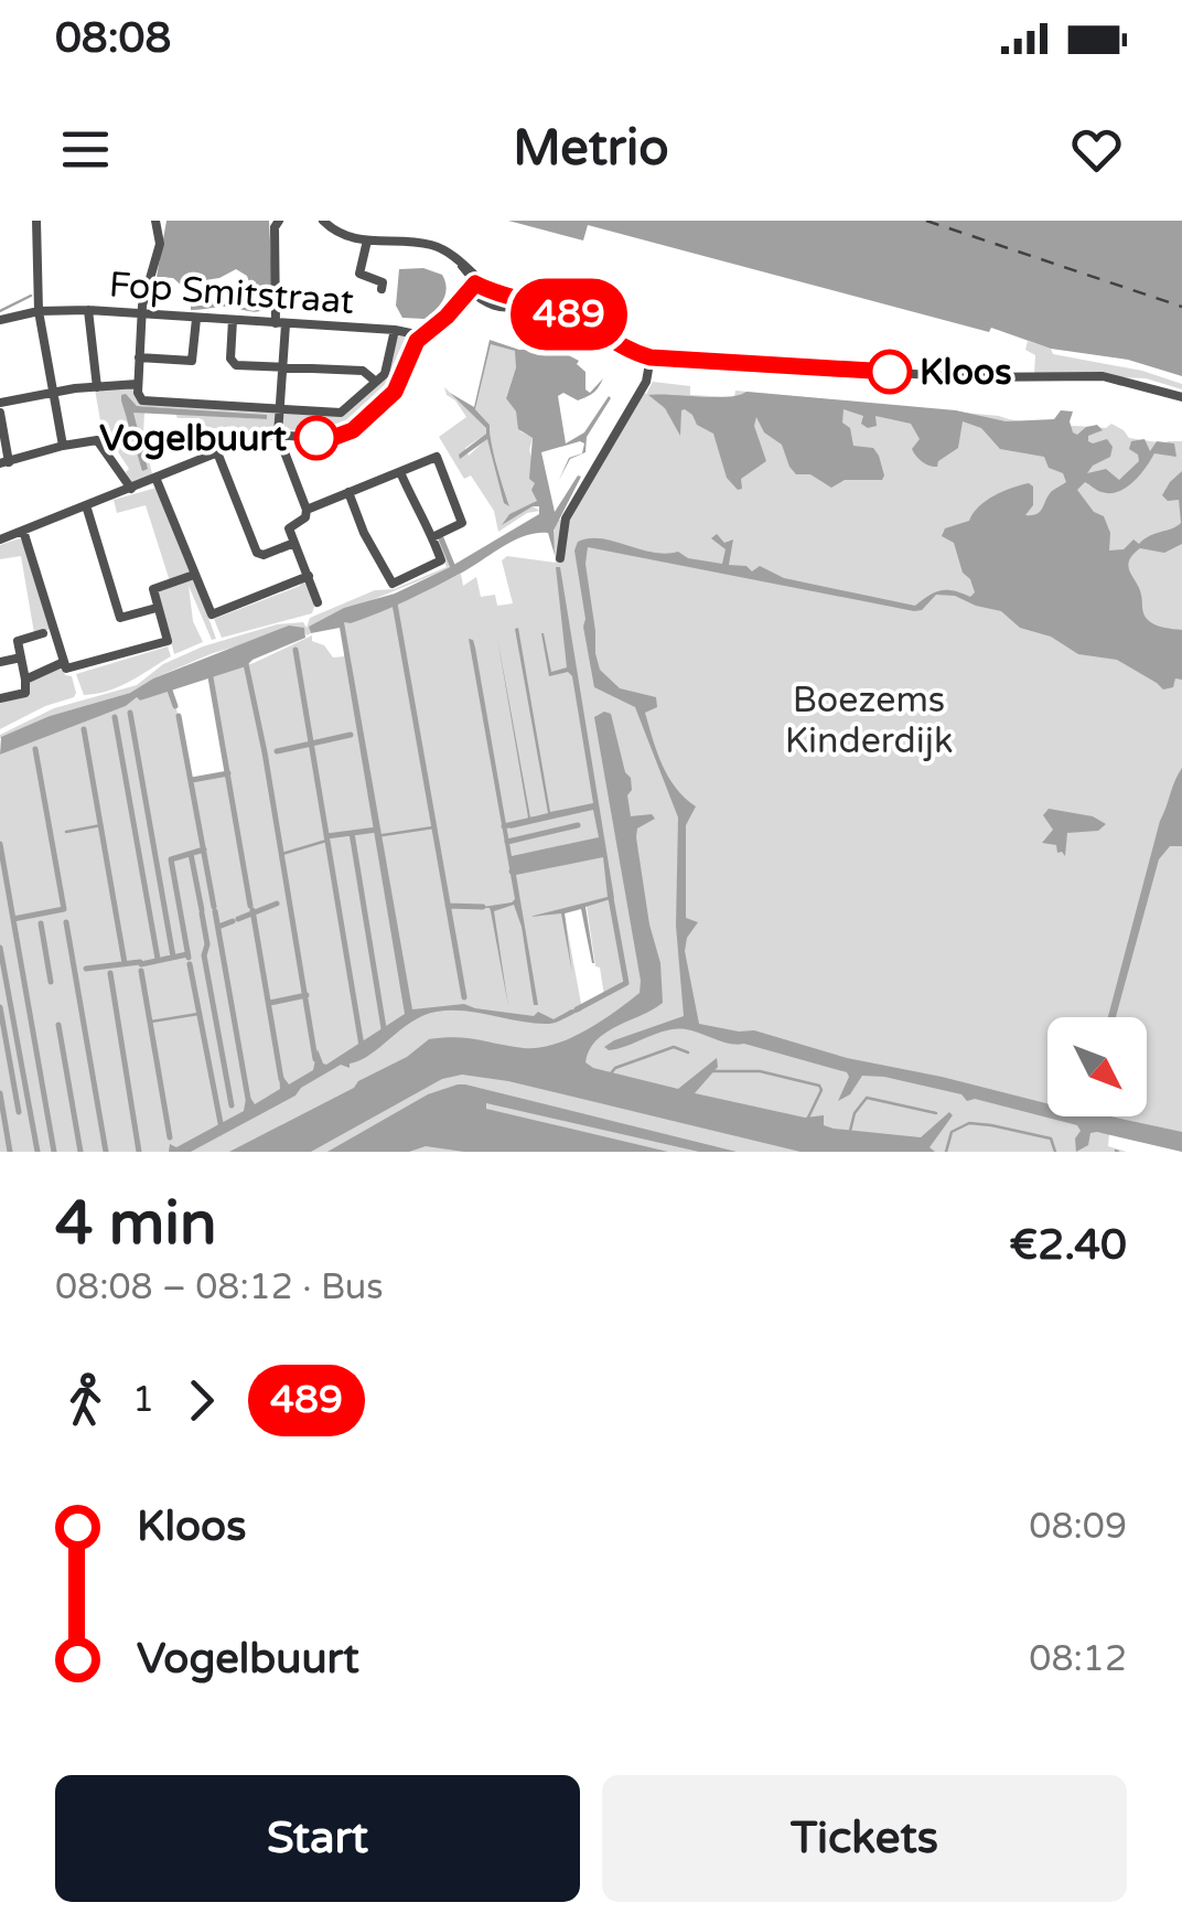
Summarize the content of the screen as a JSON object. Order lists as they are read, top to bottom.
{
  "streets": {
    "street": ["Fop Smitstraat"]
  },
  "parks": ["Boezems Kinderdijk"],
  "places": ["Kloos", "Vogelbuurt"],
  "lines": ["bus line 489"],
  "north": "bottom right",
  "page": {
    "status": "08:08",
    "header": "Metrio",
    "on_map": "489",
    "heading": ["4 min", "08:08 – 08:12 · Bus", "€2.40"],
    "legs": ["1", "489"],
    "list": [
      {
        "name": "Kloos",
        "value": "08:09"
      },
      {
        "name": "Vogelbuurt",
        "value": "08:12"
      }
    ],
    "buttons": ["Start", "Tickets"]
  }
}
